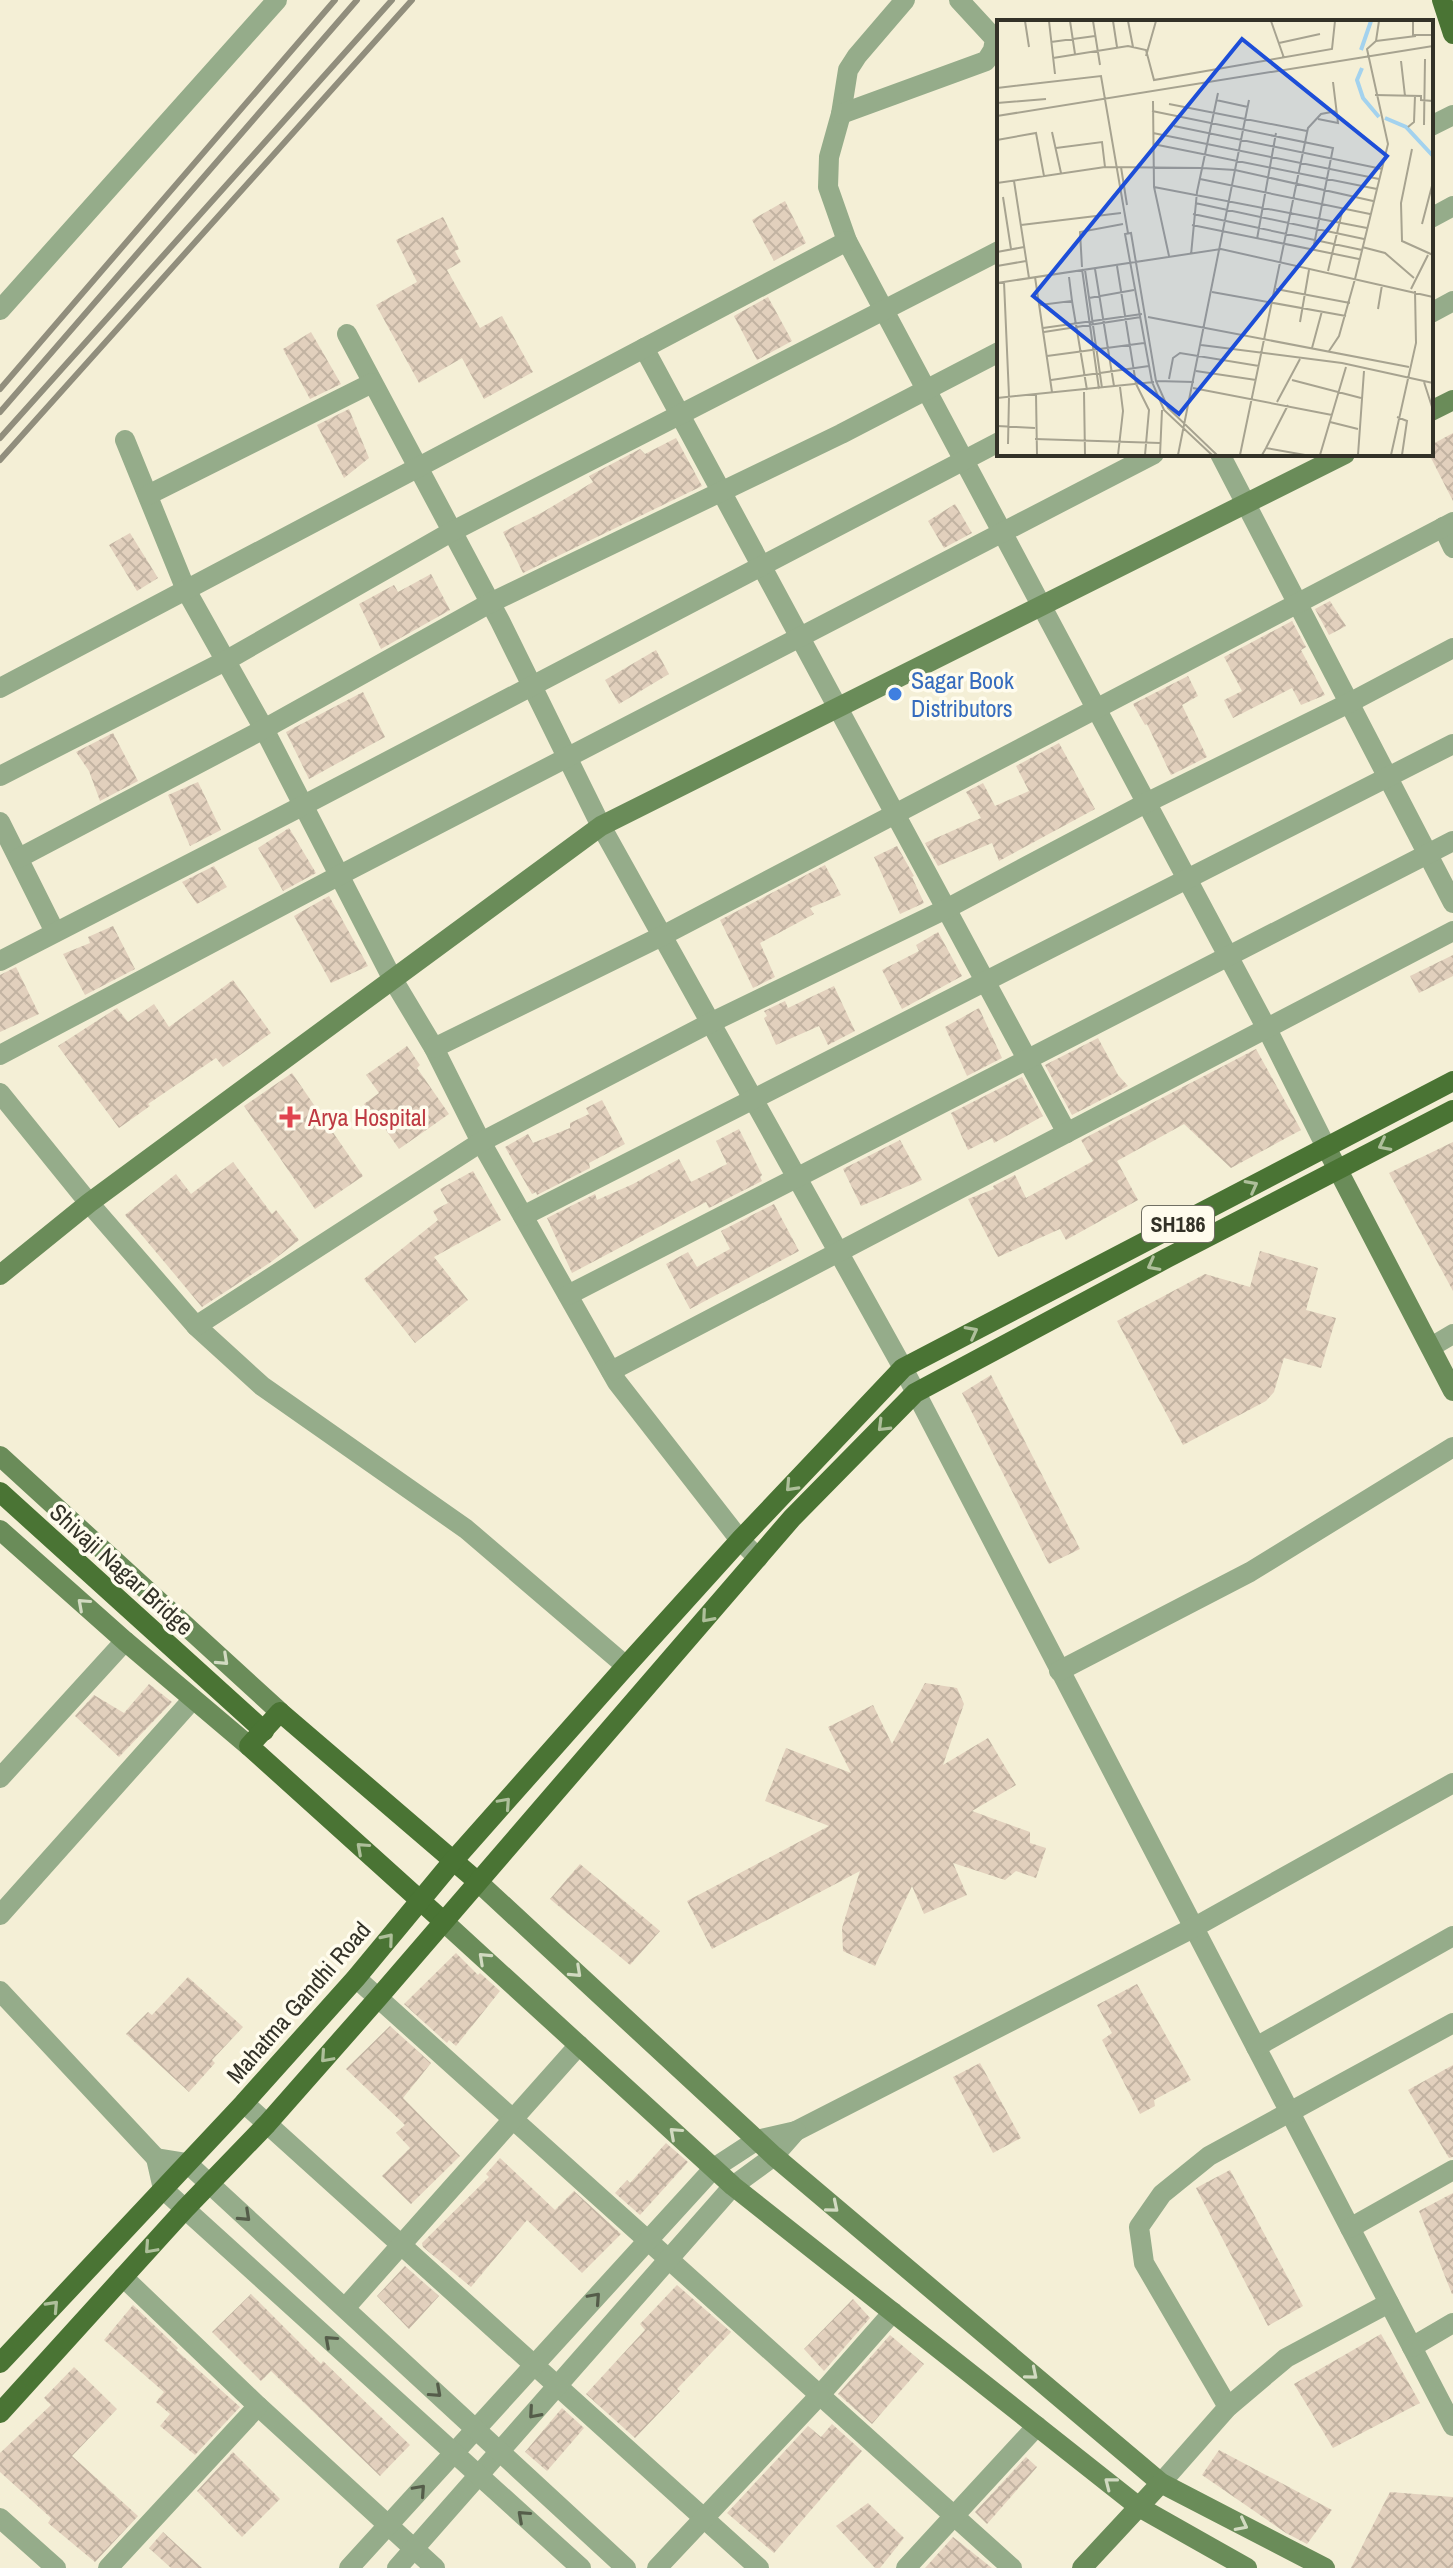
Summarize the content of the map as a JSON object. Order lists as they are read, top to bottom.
{
  "streets": {
    "main road": ["SH186", "Shivaji Nagar Bridge", "Mahatma Gandhi Road"]
  },
  "crossings": [
    ["SH186", "Mahatma Gandhi Road"]
  ],
  "places": {
    "other": ["Sagar Book Distributors"],
    "health": ["Arya Hospital"]
  }
}
